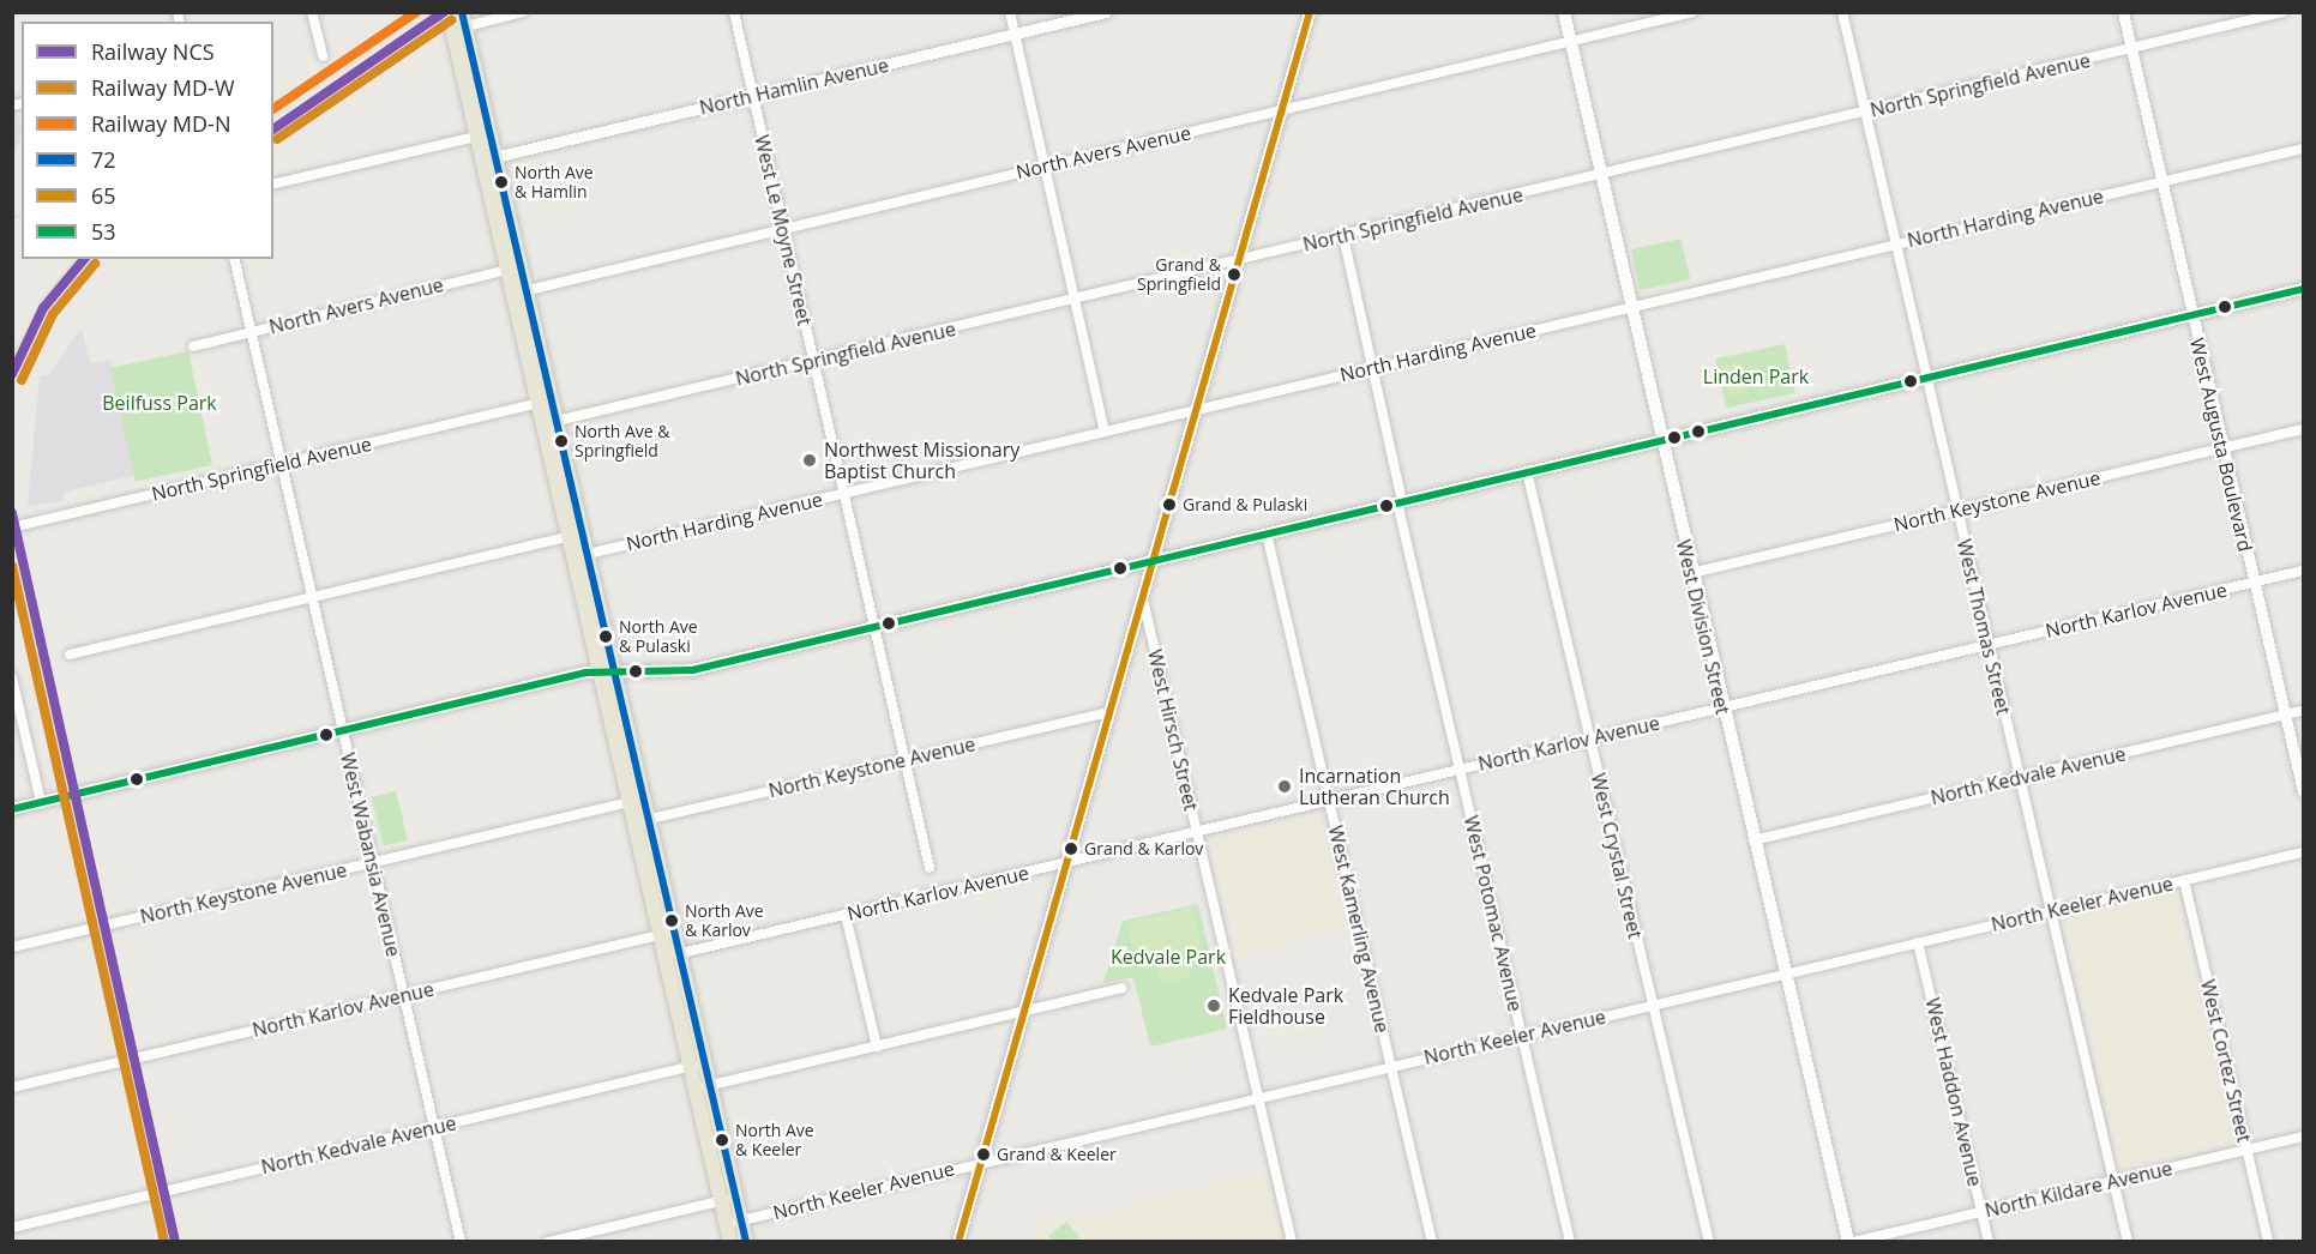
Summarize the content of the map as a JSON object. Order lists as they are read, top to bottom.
{
  "streets": {
    "main road": ["West Division Street"],
    "street": [
      "North Springfield Avenue",
      "North Hamlin Avenue",
      "North Avers Avenue",
      "North Harding Avenue",
      "West Le Moyne Street",
      "West Augusta Boulevard",
      "North Keystone Avenue",
      "North Karlov Avenue",
      "West Thomas Street",
      "West Hirsch Street",
      "North Kedvale Avenue",
      "West Wabansia Avenue",
      "West Crystal Street",
      "North Keeler Avenue",
      "West Potomac Avenue",
      "West Kamerling Avenue",
      "West Cortez Street",
      "West Haddon Avenue",
      "North Kildare Avenue"
    ]
  },
  "crossings": [
    ["North Springfield Avenue", "West Le Moyne Street"],
    ["North Springfield Avenue", "West Augusta Boulevard"],
    ["North Springfield Avenue", "West Division Street"],
    ["North Springfield Avenue", "West Thomas Street"],
    ["North Springfield Avenue", "West Wabansia Avenue"],
    ["North Springfield Avenue", "West Potomac Avenue"],
    ["North Hamlin Avenue", "West Le Moyne Street"],
    ["North Avers Avenue", "West Le Moyne Street"],
    ["North Avers Avenue", "West Division Street"],
    ["North Avers Avenue", "West Wabansia Avenue"],
    ["North Harding Avenue", "West Le Moyne Street"],
    ["North Harding Avenue", "West Augusta Boulevard"],
    ["North Harding Avenue", "West Division Street"],
    ["North Harding Avenue", "West Thomas Street"],
    ["North Harding Avenue", "West Potomac Avenue"],
    ["West Le Moyne Street", "North Keystone Avenue"],
    ["West Augusta Boulevard", "North Keystone Avenue"],
    ["West Augusta Boulevard", "North Karlov Avenue"],
    ["West Augusta Boulevard", "North Kedvale Avenue"],
    ["North Keystone Avenue", "West Division Street"],
    ["North Keystone Avenue", "West Thomas Street"],
    ["North Keystone Avenue", "West Wabansia Avenue"],
    ["North Karlov Avenue", "West Division Street"],
    ["North Karlov Avenue", "West Thomas Street"],
    ["North Karlov Avenue", "West Hirsch Street"],
    ["North Karlov Avenue", "West Wabansia Avenue"],
    ["North Karlov Avenue", "West Crystal Street"],
    ["North Karlov Avenue", "West Potomac Avenue"],
    ["North Karlov Avenue", "West Kamerling Avenue"],
    ["West Division Street", "North Kedvale Avenue"],
    ["West Division Street", "North Keeler Avenue"],
    ["West Division Street", "North Kildare Avenue"],
    ["West Thomas Street", "North Kedvale Avenue"],
    ["West Thomas Street", "North Keeler Avenue"],
    ["West Thomas Street", "North Kildare Avenue"],
    ["West Hirsch Street", "North Keeler Avenue"],
    ["North Kedvale Avenue", "West Wabansia Avenue"],
    ["West Crystal Street", "North Keeler Avenue"],
    ["North Keeler Avenue", "West Potomac Avenue"],
    ["North Keeler Avenue", "West Kamerling Avenue"],
    ["North Keeler Avenue", "West Cortez Street"],
    ["North Keeler Avenue", "West Haddon Avenue"],
    ["West Cortez Street", "North Kildare Avenue"],
    ["West Haddon Avenue", "North Kildare Avenue"]
  ],
  "parks": ["Linden Park", "Beilfuss Park", "Kedvale Park"],
  "places": [
    "North Ave & Hamlin",
    "Grand & Springfield",
    "North Ave & Springfield",
    "Northwest Missionary Baptist Church",
    "Grand & Pulaski",
    "North Ave & Pulaski",
    "Incarnation Lutheran Church",
    "Grand & Karlov",
    "North Ave & Karlov",
    "Kedvale Park Fieldhouse",
    "North Ave & Keeler",
    "Grand & Keeler"
  ],
  "lines": [
    "rail line NCS",
    "rail line MD-N",
    "transit line 72",
    "transit line 65",
    "rail line MD-W",
    "transit line 53"
  ],
  "legend": [
    "Railway NCS",
    "Railway MD-W",
    "Railway MD-N",
    "72",
    "65",
    "53"
  ]
}
